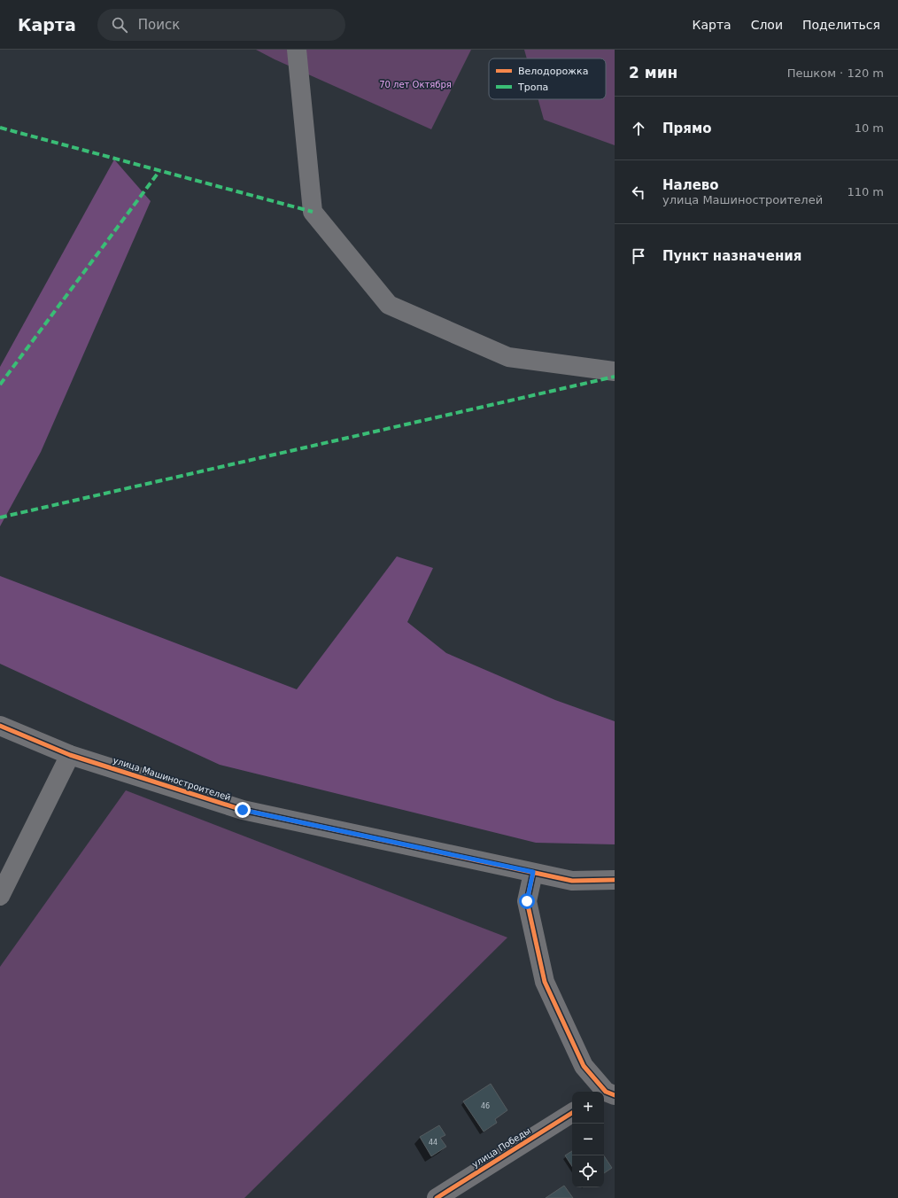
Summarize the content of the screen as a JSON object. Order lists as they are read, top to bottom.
{
  "streets": {
    "street": ["улица Машиностроителей", "улица Победы"]
  },
  "parks": ["70 лет Октября"],
  "house_numbers": ["46", "44"],
  "legend": ["Велодорожка", "Тропа"],
  "page": {
    "header": "Карта",
    "search": "Поиск",
    "nav": ["Карта", "Слои", "Поделиться"],
    "heading": ["2 мин", "Пешком · 120 m"],
    "list": [
      ["Прямо", "10 m"],
      ["Налево", "улица Машиностроителей", "110 m"],
      "Пункт назначения"
    ],
    "map_buttons": ["+", "−"]
  }
}
